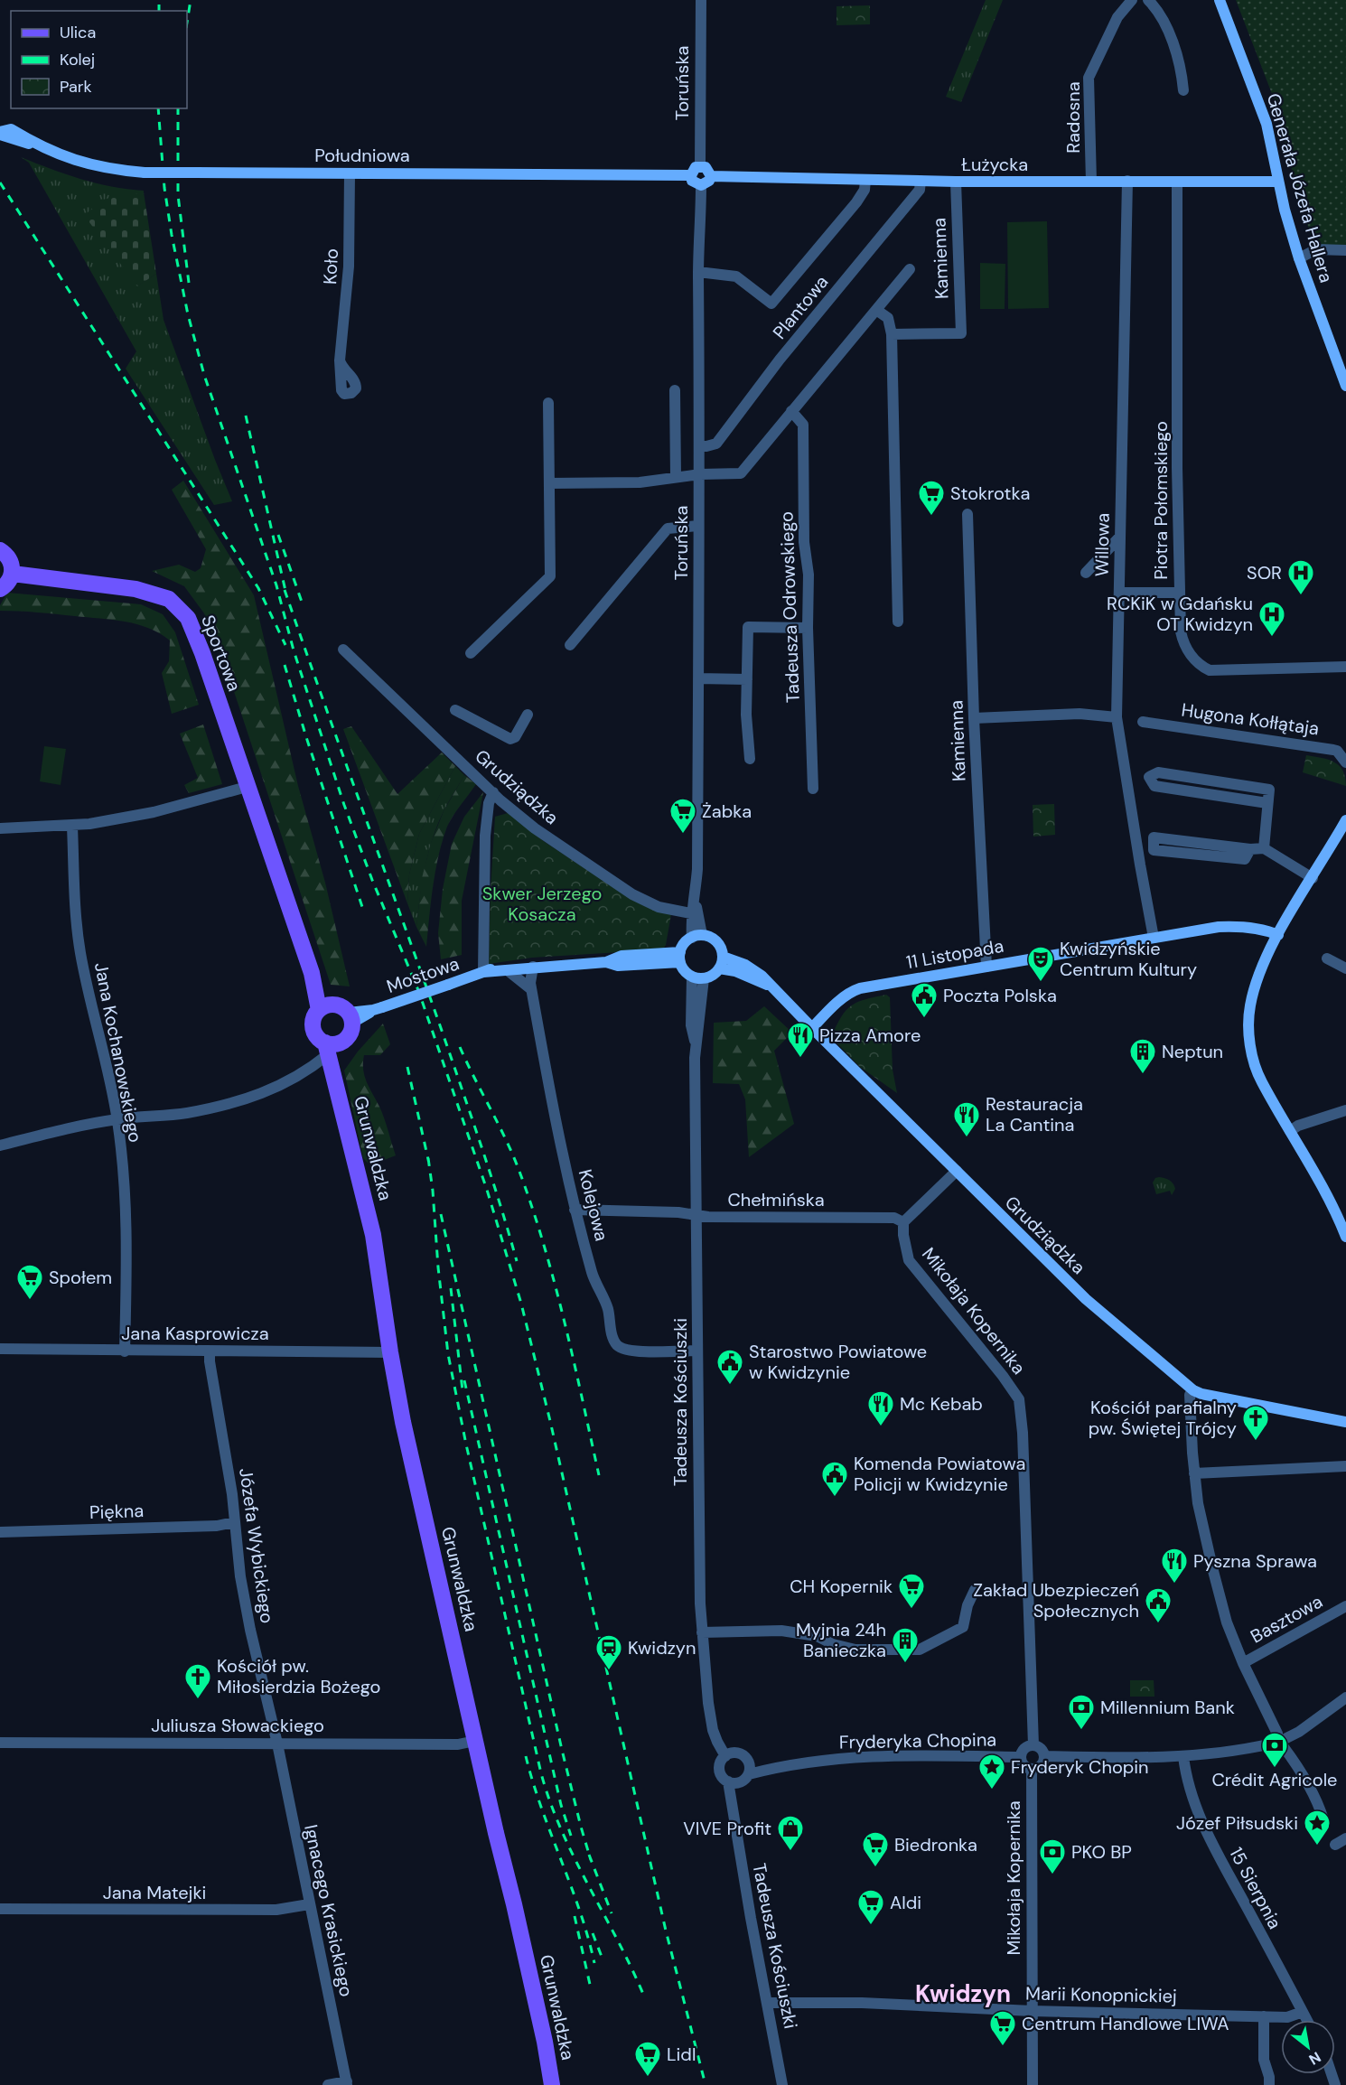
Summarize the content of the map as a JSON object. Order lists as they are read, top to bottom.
{
  "streets": {
    "main road": ["Sportowa", "Grunwaldzka"],
    "street": [
      "Toruńska",
      "Radosna",
      "Południowa",
      "Łużycka",
      "Generała Józefa Hallera",
      "Kamienna",
      "Koło",
      "Plantowa",
      "Piotra Połomskiego",
      "Willowa",
      "Tadeusza Odrowskiego",
      "Hugona Kołłątaja",
      "Grudziądzka",
      "11 Listopada",
      "Mostowa",
      "Jana Kochanowskiego",
      "Chełmińska",
      "Kolejowa",
      "Mikołaja Kopernika",
      "Jana Kasprowicza",
      "Tadeusza Kościuszki",
      "Piękna",
      "Józefa Wybickiego",
      "Basztowa",
      "Juliusza Słowackiego",
      "Fryderyka Chopina",
      "15 Sierpnia",
      "Jana Matejki",
      "Ignacego Krasickiego",
      "Marii Konopnickiej"
    ]
  },
  "crossings": [
    ["Toruńska", "Południowa"],
    ["Toruńska", "Łużycka"],
    ["Toruńska", "Plantowa"],
    ["Toruńska", "Grudziądzka"],
    ["Toruńska", "Mostowa"],
    ["Toruńska", "Tadeusza Kościuszki"],
    ["Radosna", "Łużycka"],
    ["Południowa", "Łużycka"],
    ["Południowa", "Koło"],
    ["Łużycka", "Generała Józefa Hallera"],
    ["Łużycka", "Kamienna"],
    ["Łużycka", "Plantowa"],
    ["Łużycka", "Piotra Połomskiego"],
    ["Łużycka", "Willowa"],
    ["Kamienna", "11 Listopada"],
    ["Willowa", "11 Listopada"],
    ["Grudziądzka", "11 Listopada"],
    ["Grudziądzka", "Mostowa"],
    ["Grudziądzka", "Tadeusza Kościuszki"],
    ["Mostowa", "Grunwaldzka"],
    ["Mostowa", "Kolejowa"],
    ["Mostowa", "Tadeusza Kościuszki"],
    ["Jana Kochanowskiego", "Jana Kasprowicza"],
    ["Grunwaldzka", "Jana Kasprowicza"],
    ["Grunwaldzka", "Juliusza Słowackiego"],
    ["Chełmińska", "Kolejowa"],
    ["Chełmińska", "Mikołaja Kopernika"],
    ["Chełmińska", "Tadeusza Kościuszki"],
    ["Kolejowa", "Tadeusza Kościuszki"],
    ["Mikołaja Kopernika", "Fryderyka Chopina"],
    ["Mikołaja Kopernika", "Marii Konopnickiej"],
    ["Jana Kasprowicza", "Józefa Wybickiego"],
    ["Tadeusza Kościuszki", "Fryderyka Chopina"],
    ["Tadeusza Kościuszki", "Marii Konopnickiej"],
    ["Piękna", "Józefa Wybickiego"],
    ["Józefa Wybickiego", "Juliusza Słowackiego"],
    ["Józefa Wybickiego", "Ignacego Krasickiego"],
    ["Juliusza Słowackiego", "Ignacego Krasickiego"],
    ["15 Sierpnia", "Marii Konopnickiej"],
    ["Jana Matejki", "Ignacego Krasickiego"]
  ],
  "districts": ["Kwidzyn"],
  "parks": ["Skwer Jerzego Kosacza"],
  "places": {
    "supermarket": [
      "Stokrotka",
      "Żabka",
      "Społem",
      "CH Kopernik",
      "Biedronka",
      "Aldi",
      "Centrum Handlowe LIWA",
      "Lidl"
    ],
    "hospital": ["SOR", "RCKiK w Gdańsku OT Kwidzyn"],
    "theatre": ["Kwidzyńskie Centrum Kultury"],
    "public building": [
      "Poczta Polska",
      "Starostwo Powiatowe w Kwidzynie",
      "Komenda Powiatowa Policji w Kwidzynie",
      "Zakład Ubezpieczeń Społecznych"
    ],
    "restaurant": [
      "Pizza Amore",
      "Restauracja La Cantina",
      "Mc Kebab",
      "Pyszna Sprawa"
    ],
    "building": ["Neptun", "Myjnia 24h Banieczka"],
    "church": ["Kościół parafialny pw. Świętej Trójcy", "Kościół pw. Miłosierdzia Bożego"],
    "station": ["Kwidzyn"],
    "bank": ["Millennium Bank", "Crédit Agricole", "PKO BP"],
    "place": ["Fryderyk Chopin", "Józef Piłsudski"],
    "shop": ["VIVE Profit"]
  },
  "legend": ["Ulica", "Kolej", "Park"],
  "north": "bottom right"
}
